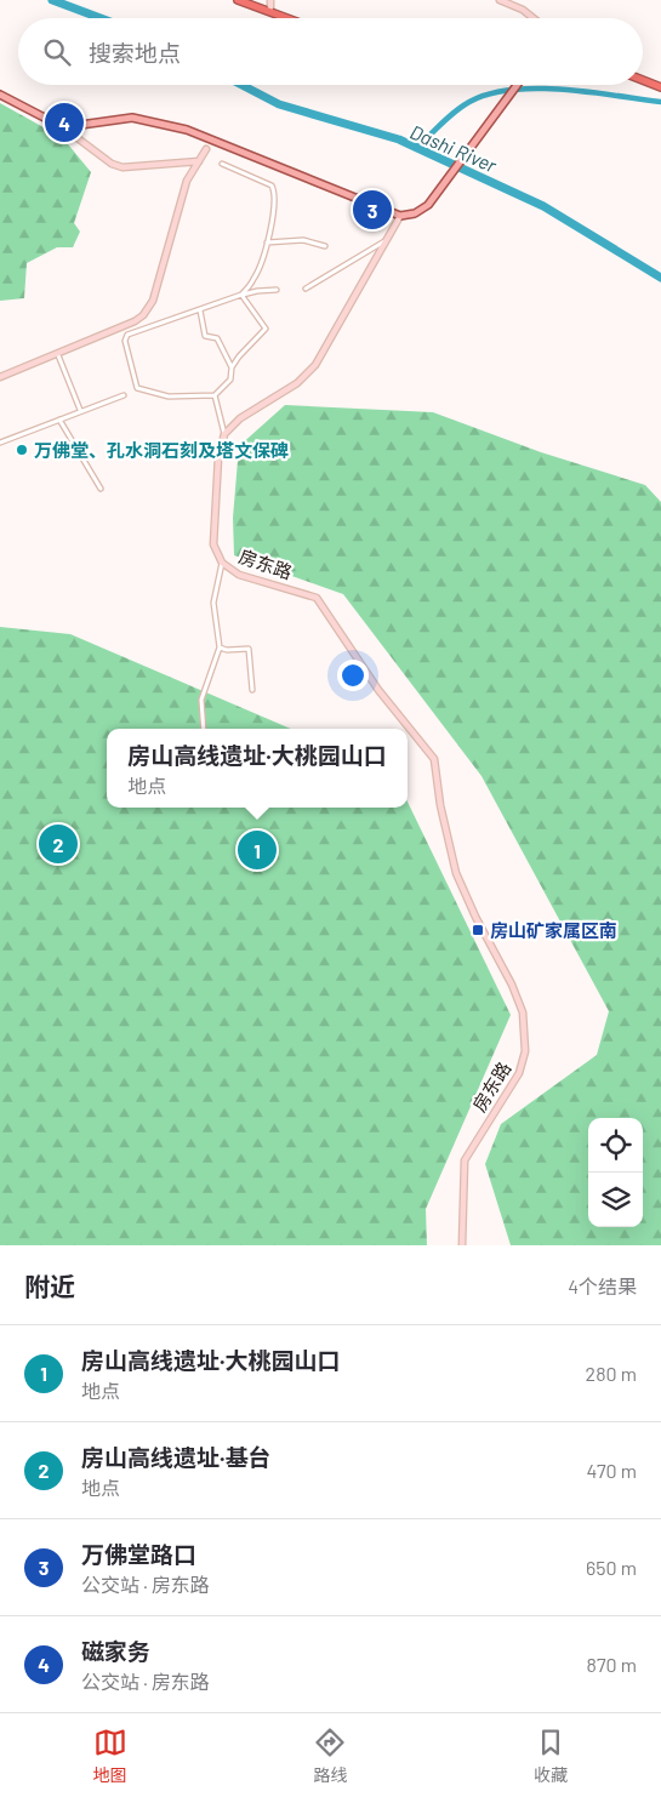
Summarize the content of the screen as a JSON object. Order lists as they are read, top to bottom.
{
  "streets": {
    "main road": ["房东路"]
  },
  "water": ["Dashi River"],
  "places": {
    "other": ["万佛堂、孔水洞石刻及塔文保碑"],
    "transit": ["房山矿家属区南"]
  },
  "page": {
    "search": "搜索地点",
    "pins": [
      "4",
      "3",
      "2",
      "1"
    ],
    "popup": ["房山高线遗址·大桃园山口", "地点"],
    "heading": ["附近", "4个结果"],
    "list": [
      {
        "mark": "1",
        "name": "房山高线遗址·大桃园山口",
        "note": "地点",
        "value": "280 m"
      },
      {
        "mark": "2",
        "name": "房山高线遗址·基台",
        "note": "地点",
        "value": "470 m"
      },
      {
        "mark": "3",
        "name": "万佛堂路口",
        "note": "公交站 · 房东路",
        "value": "650 m"
      },
      {
        "mark": "4",
        "name": "磁家务",
        "note": "公交站 · 房东路",
        "value": "870 m"
      }
    ],
    "nav": ["地图", "路线", "收藏"]
  }
}
